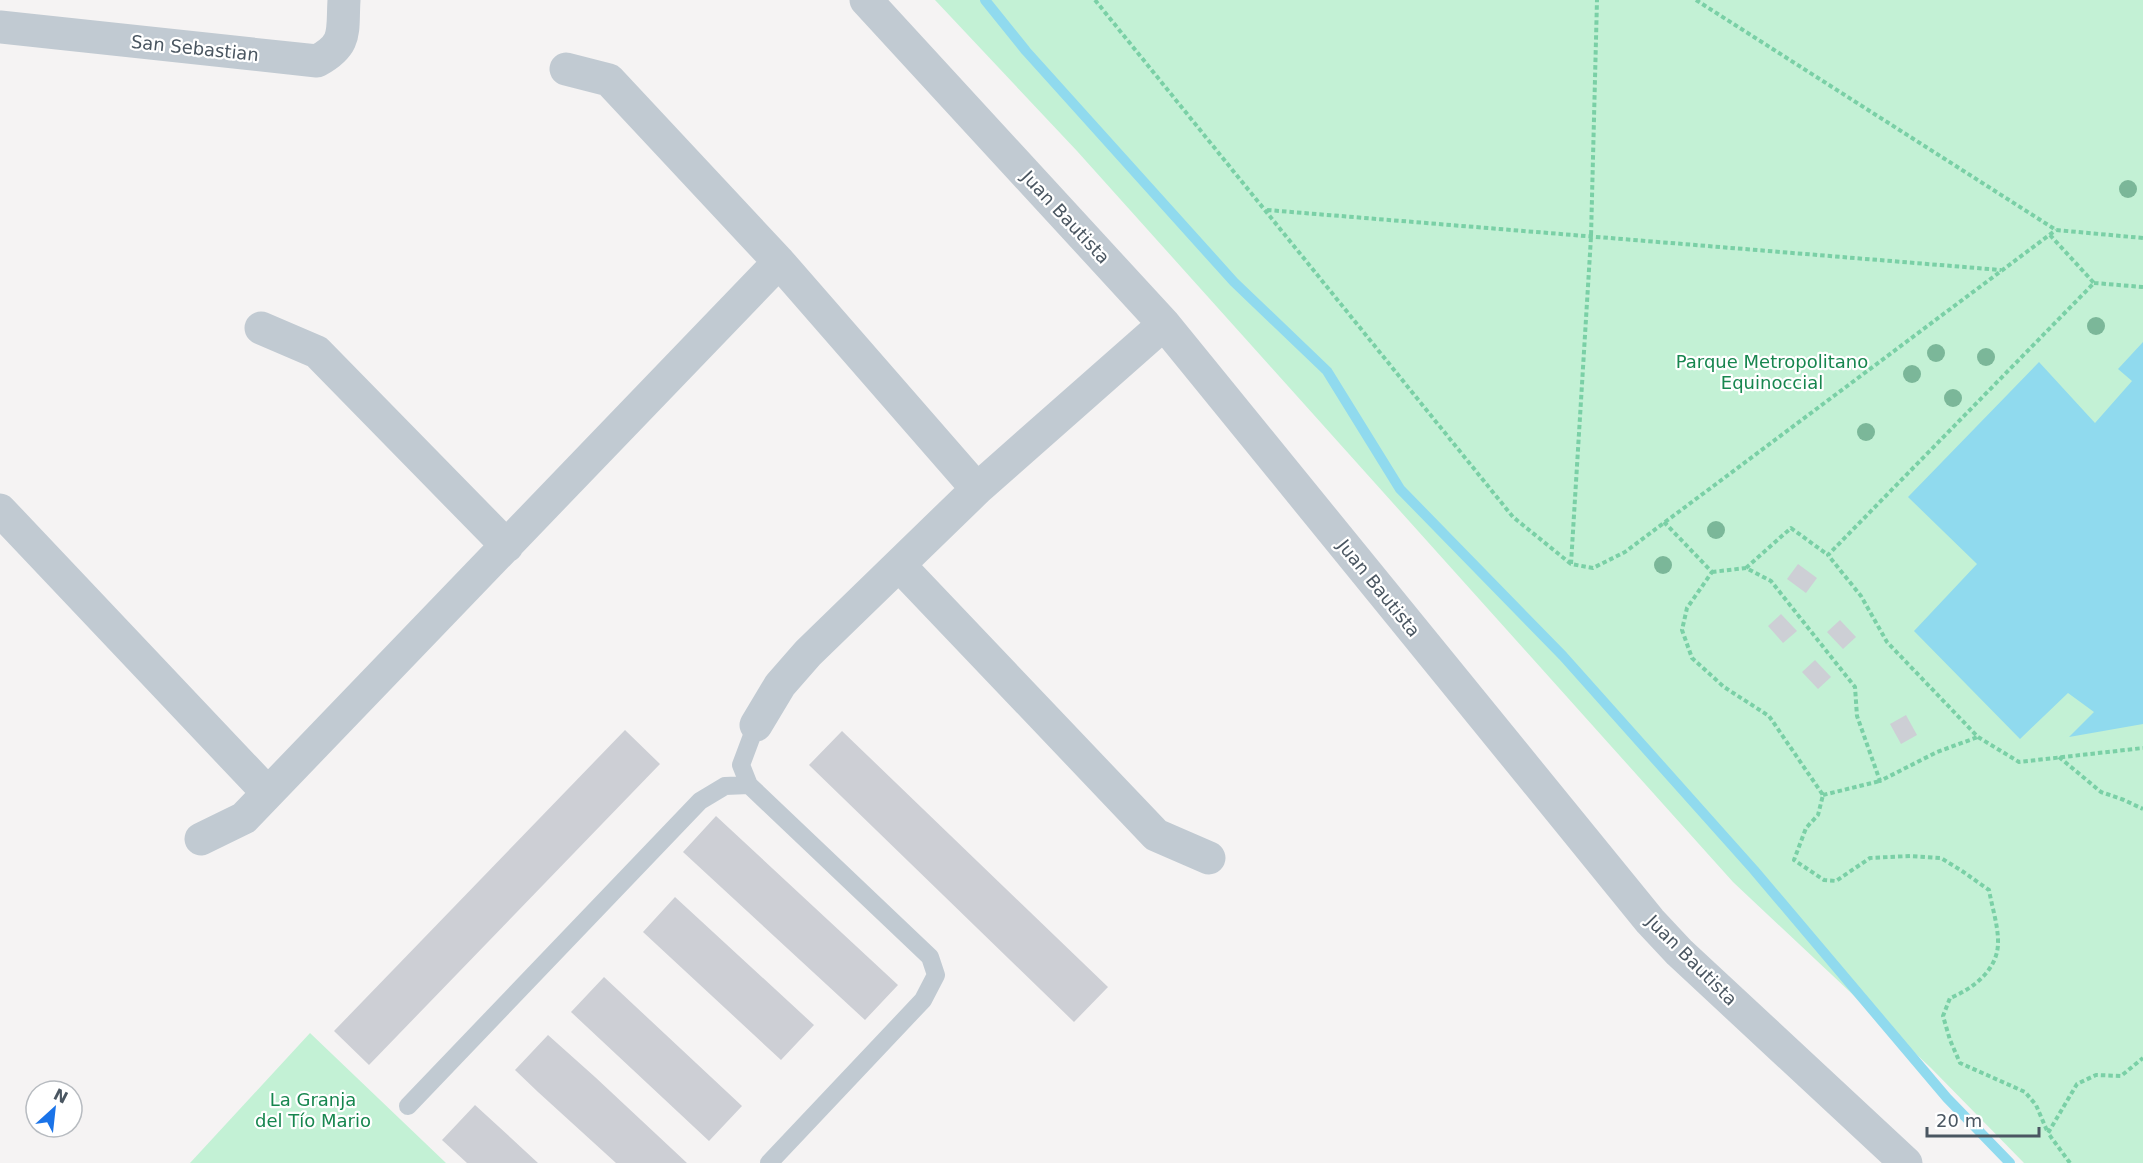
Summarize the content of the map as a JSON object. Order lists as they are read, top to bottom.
{
  "streets": {
    "street": ["San Sebastian", "Juan Bautista"]
  },
  "parks": ["Parque Metropolitano Equinoccial", "La Granja del Tío Mario"],
  "scale_bar": "20 m",
  "north": "top right"
}
